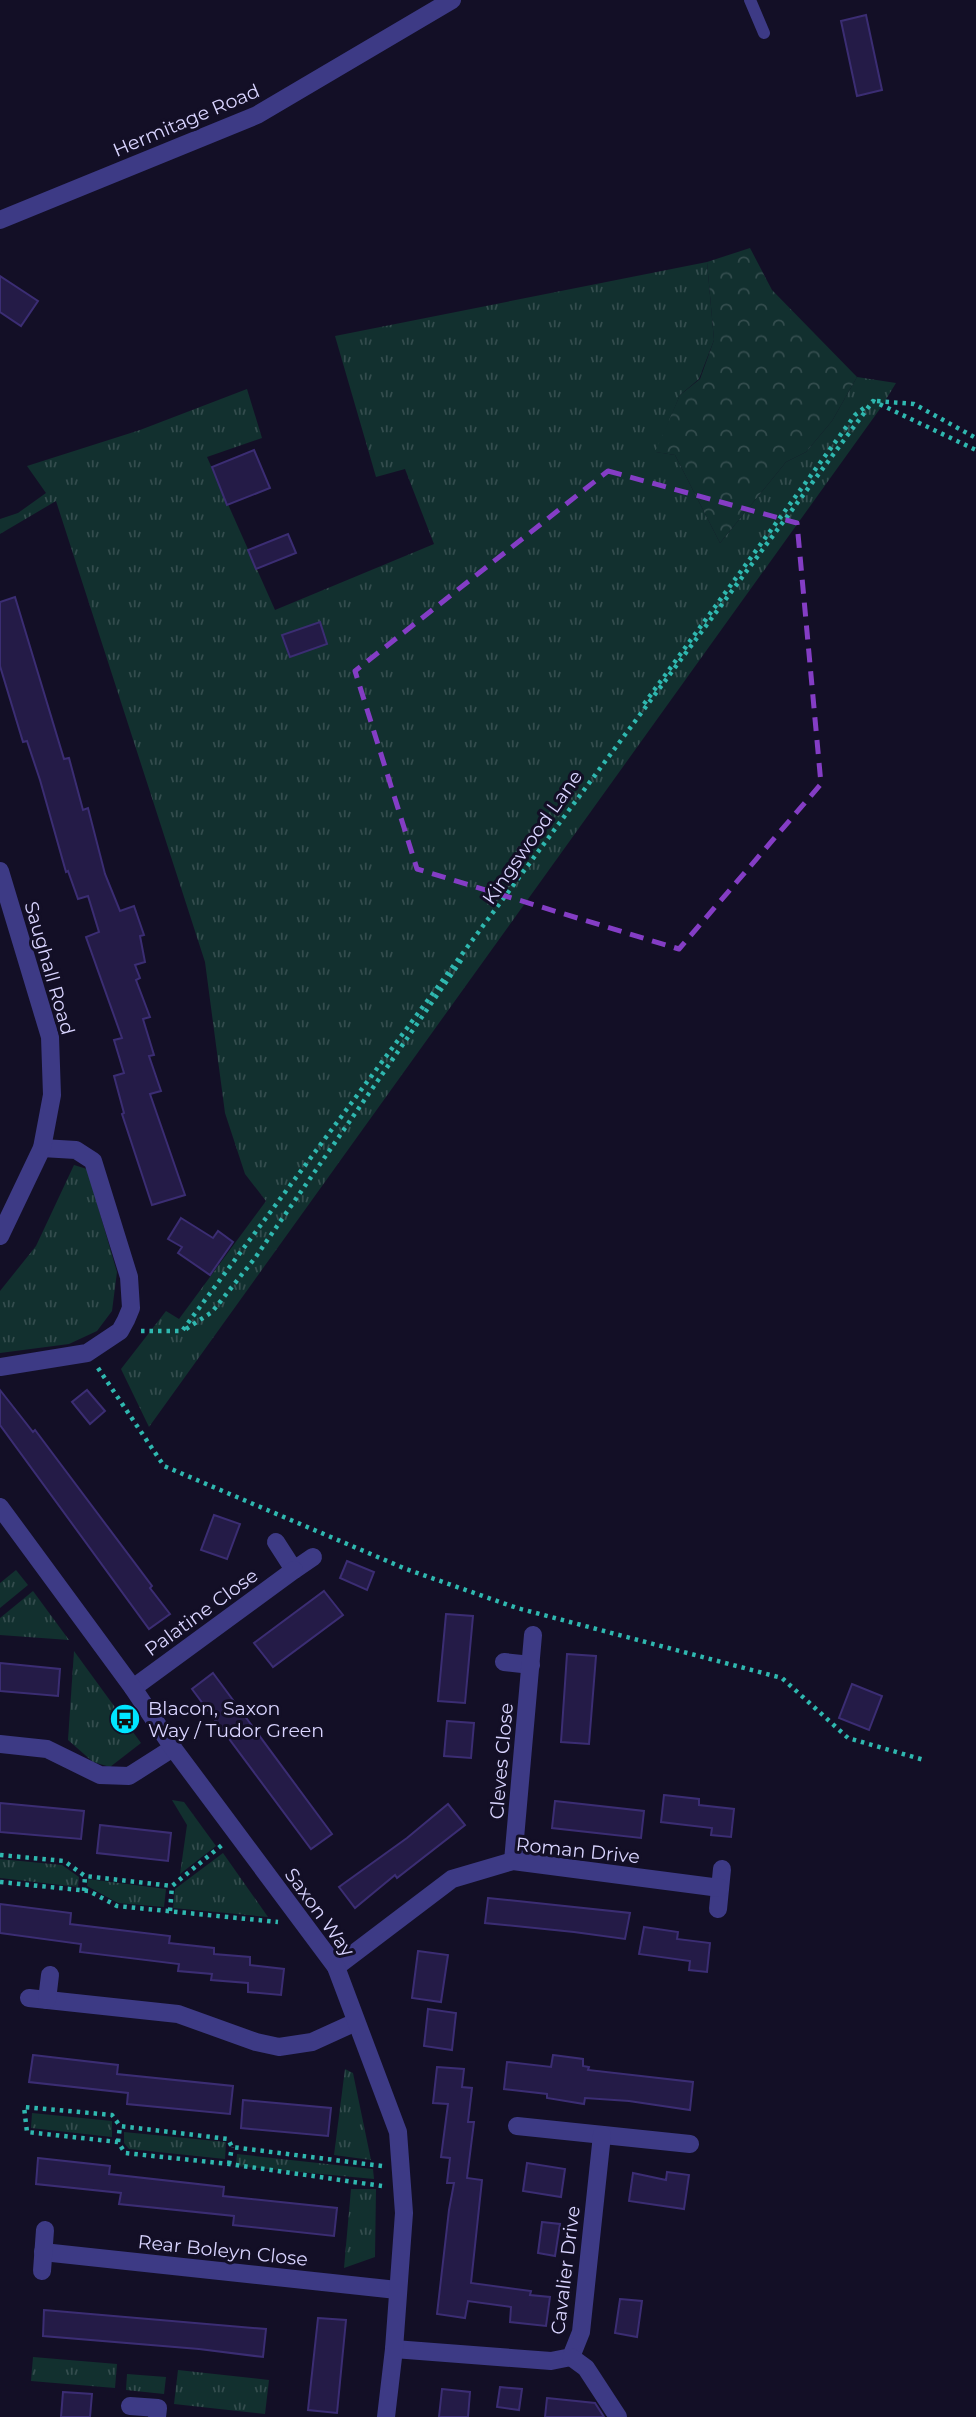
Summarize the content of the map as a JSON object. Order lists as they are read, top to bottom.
{
  "streets": {
    "street": [
      "Hermitage Road",
      "Saughall Road",
      "Palatine Close",
      "Cleves Close",
      "Roman Drive",
      "Saxon Way",
      "Rear Boleyn Close",
      "Cavalier Drive"
    ],
    "path": ["Kingswood Lane"]
  },
  "crossings": [
    ["Palatine Close", "Saxon Way"],
    ["Cleves Close", "Roman Drive"],
    ["Roman Drive", "Saxon Way"],
    ["Saxon Way", "Rear Boleyn Close"],
    ["Saxon Way", "Cavalier Drive"]
  ],
  "places": {
    "bus stop": ["Blacon, Saxon Way / Tudor Green"]
  }
}
